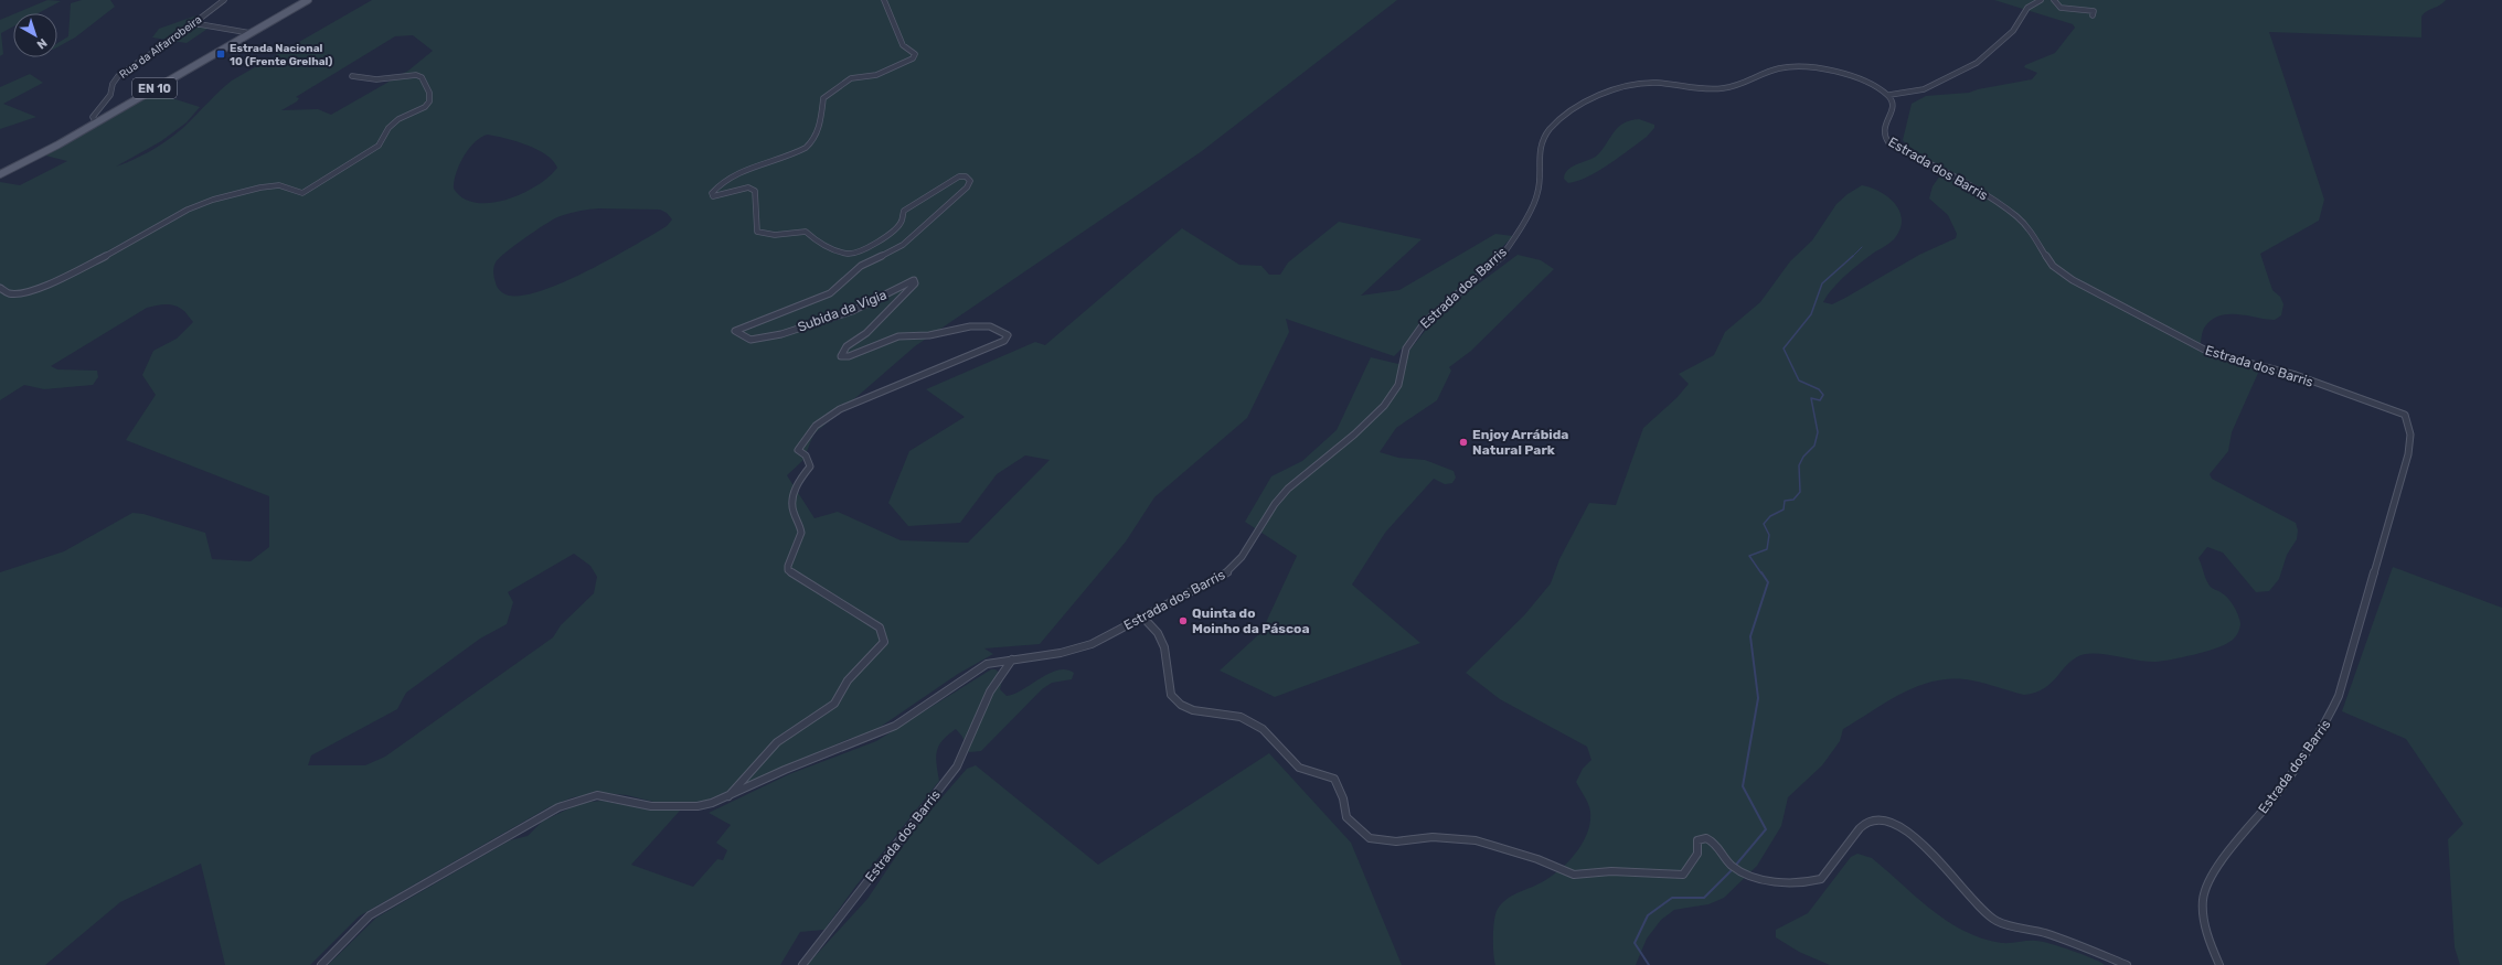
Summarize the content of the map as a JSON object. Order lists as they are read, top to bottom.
{
  "streets": {
    "main road": ["EN 10"],
    "street": ["Rua da Alfarrobeira", "Estrada dos Barris", "Subida da Vigia"]
  },
  "crossings": [
    ["Rua da Alfarrobeira", "EN 10"]
  ],
  "places": {
    "transit": ["Estrada Nacional 10 (Frente Grelhal)"],
    "other": ["Enjoy Arrábida Natural Park", "Quinta do Moinho da Páscoa"]
  },
  "north": "bottom right"
}
